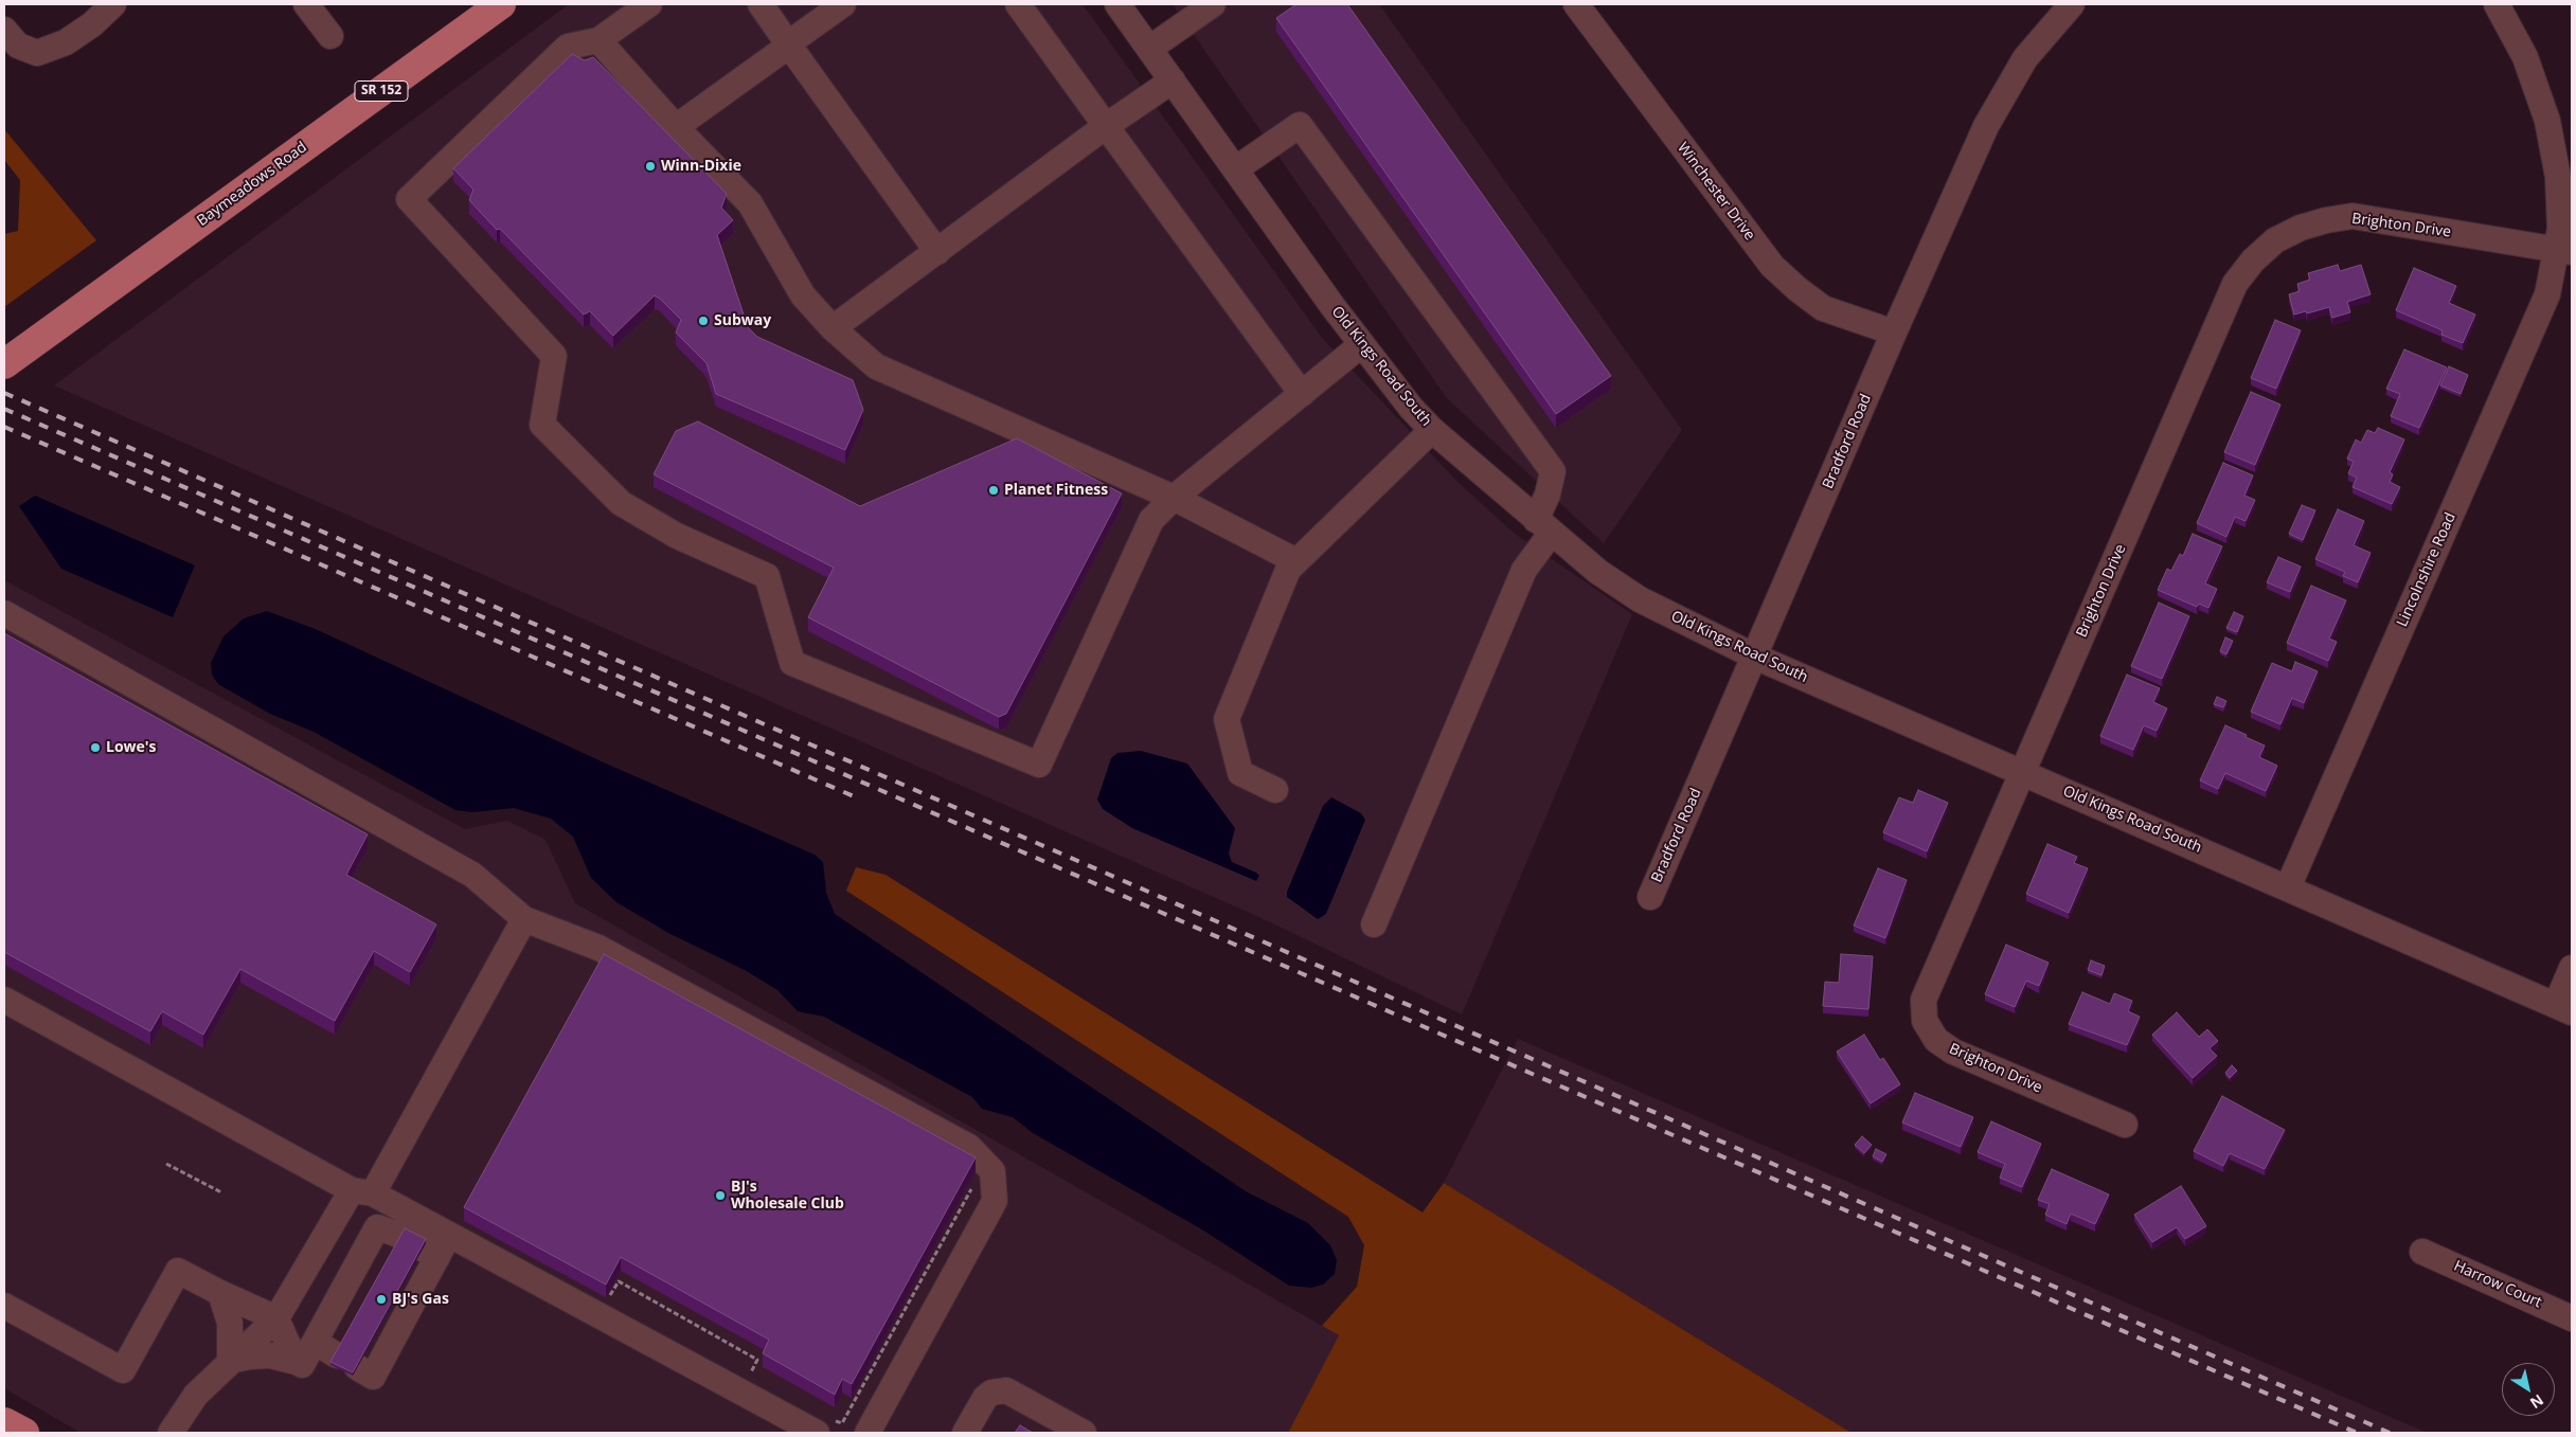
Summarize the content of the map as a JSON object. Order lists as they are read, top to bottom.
{
  "streets": {
    "main road": ["SR 152", "Baymeadows Road"],
    "street": [
      "Winchester Drive",
      "Brighton Drive",
      "Old Kings Road South",
      "Bradford Road",
      "Lincolnshire Road",
      "Harrow Court"
    ]
  },
  "crossings": [
    ["Winchester Drive", "Bradford Road"],
    ["Brighton Drive", "Old Kings Road South"],
    ["Brighton Drive", "Lincolnshire Road"],
    ["Old Kings Road South", "Bradford Road"],
    ["Old Kings Road South", "Lincolnshire Road"]
  ],
  "places": [
    "Winn-Dixie",
    "Subway",
    "Planet Fitness",
    "Lowe's",
    "BJ's Wholesale Club",
    "BJ's Gas"
  ],
  "north": "bottom right"
}
